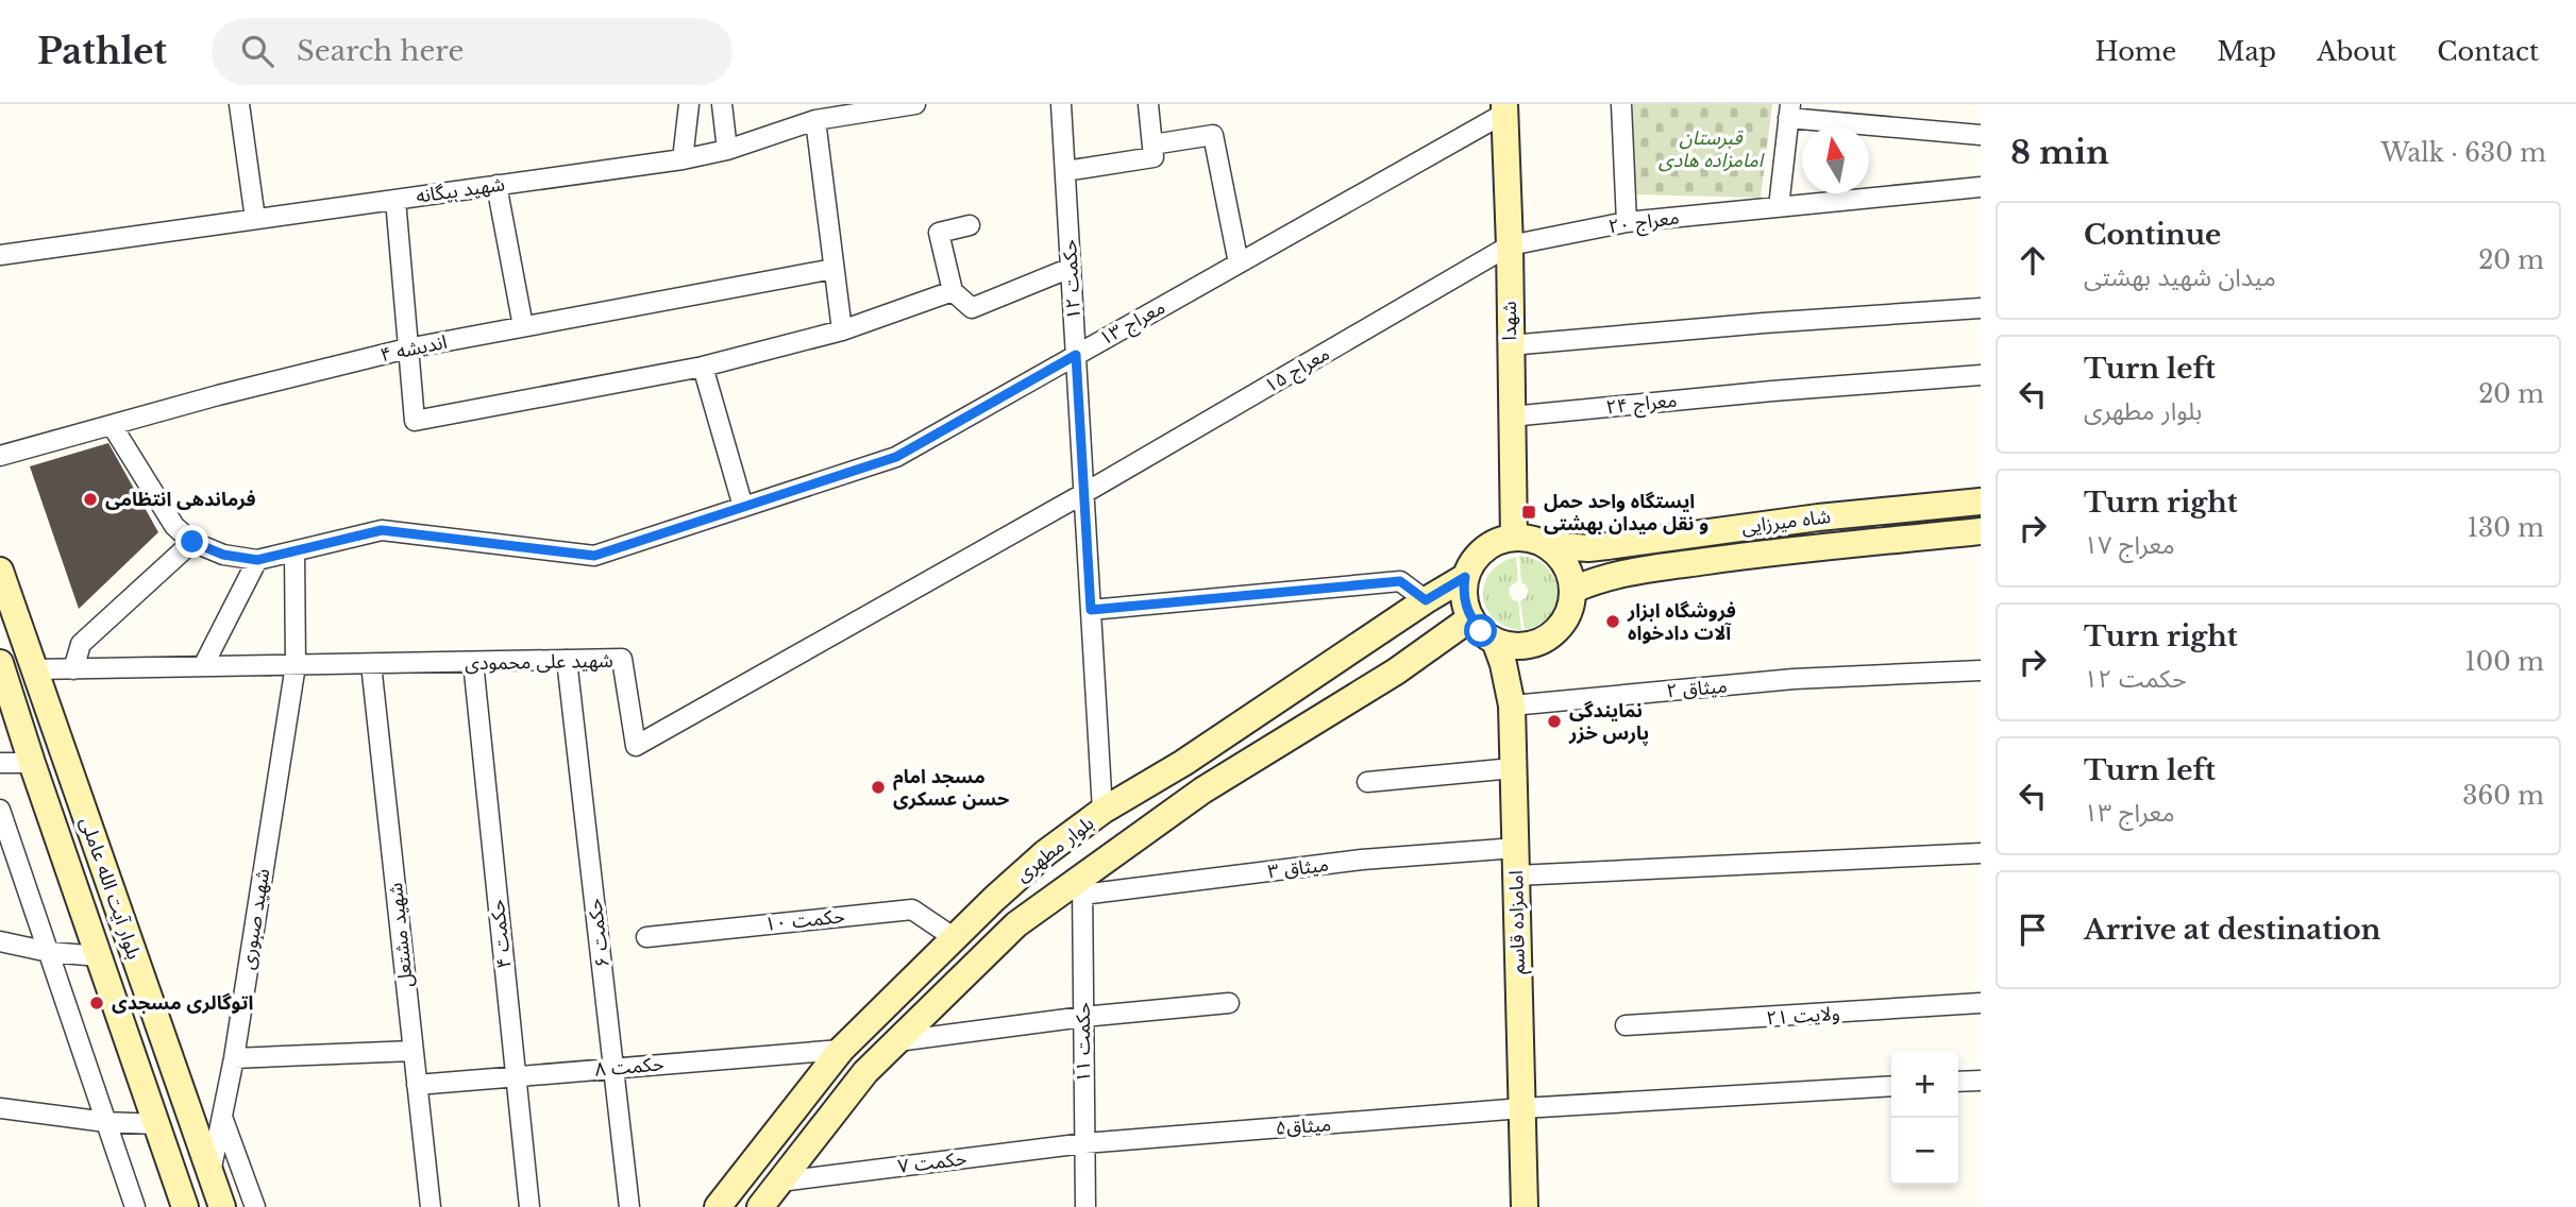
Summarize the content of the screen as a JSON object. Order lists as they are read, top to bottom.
{
  "streets": {
    "street": [
      "شهید بیگانه",
      "معراج ۲۰",
      "حکمت ۱۲",
      "شهدا",
      "معراج ۱۳",
      "اندیشه ۴",
      "معراج ۱۵",
      "معراج ۲۴",
      "شاه میرزایی",
      "شهید علی محمودی",
      "میثاق ۲",
      "بلوار مطهری",
      "میثاق ۳",
      "بلوار آیت‌ الله عاملی",
      "شهید صبوری",
      "حکمت ۱۰",
      "امامزاده قاسم",
      "حکمت ۶",
      "حکمت ۴",
      "شهید مشتعل",
      "ولایت ۲۱",
      "حکمت ۱۱",
      "حکمت ۸",
      "میثاق۵",
      "حکمت ۷"
    ]
  },
  "crossings": [
    ["معراج ۲۰", "شهدا"],
    ["معراج ۲۰", "معراج ۱۵"],
    ["حکمت ۱۲", "معراج ۱۳"],
    ["حکمت ۱۲", "معراج ۱۵"],
    ["حکمت ۱۲", "شهید علی محمودی"],
    ["حکمت ۱۲", "بلوار مطهری"],
    ["شهدا", "معراج ۱۳"],
    ["شهدا", "معراج ۱۵"],
    ["شهدا", "معراج ۲۴"],
    ["شهدا", "شاه میرزایی"],
    ["شهدا", "بلوار مطهری"],
    ["شهدا", "امامزاده قاسم"],
    ["معراج ۱۳", "اندیشه ۴"],
    ["معراج ۱۳", "شهید صبوری"],
    ["معراج ۱۵", "شهید علی محمودی"],
    ["شاه میرزایی", "بلوار مطهری"],
    ["شاه میرزایی", "امامزاده قاسم"],
    ["شهید علی محمودی", "بلوار آیت‌ الله عاملی"],
    ["شهید علی محمودی", "شهید صبوری"],
    ["شهید علی محمودی", "حکمت ۶"],
    ["شهید علی محمودی", "حکمت ۴"],
    ["شهید علی محمودی", "شهید مشتعل"],
    ["میثاق ۲", "امامزاده قاسم"],
    ["بلوار مطهری", "میثاق ۳"],
    ["بلوار مطهری", "حکمت ۱۰"],
    ["بلوار مطهری", "امامزاده قاسم"],
    ["بلوار مطهری", "حکمت ۱۱"],
    ["بلوار مطهری", "حکمت ۸"],
    ["بلوار مطهری", "حکمت ۷"],
    ["میثاق ۳", "امامزاده قاسم"],
    ["میثاق ۳", "حکمت ۱۱"],
    ["بلوار آیت‌ الله عاملی", "شهید صبوری"],
    ["امامزاده قاسم", "میثاق۵"],
    ["حکمت ۶", "حکمت ۸"],
    ["حکمت ۴", "حکمت ۸"],
    ["شهید مشتعل", "حکمت ۸"],
    ["حکمت ۱۱", "میثاق۵"],
    ["حکمت ۱۱", "حکمت ۷"],
    ["میثاق۵", "حکمت ۷"]
  ],
  "parks": ["قبرستان امامزاده هادی"],
  "places": {
    "other": [
      "فرماندهی انتظامی",
      "فروشگاه ابزار آلات دادخواه",
      "نمایندگی پارس خزر",
      "مسجد امام حسن عسکری",
      "اتوگالری مسجدی"
    ],
    "transit": ["ایستگاه واحد حمل و نقل میدان بهشتی"]
  },
  "north": "top",
  "page": {
    "header": "Pathlet",
    "search": "Search here",
    "nav": [
      "Home",
      "Map",
      "About",
      "Contact"
    ],
    "heading": ["8 min", "Walk · 630 m"],
    "list": [
      ["Continue", "میدان شهید بهشتی", "20 m"],
      ["Turn left", "بلوار مطهری", "20 m"],
      ["Turn right", "معراج ۱۷", "130 m"],
      ["Turn right", "حکمت ۱۲", "100 m"],
      ["Turn left", "معراج ۱۳", "360 m"],
      "Arrive at destination"
    ],
    "map_buttons": ["+", "−"]
  }
}
